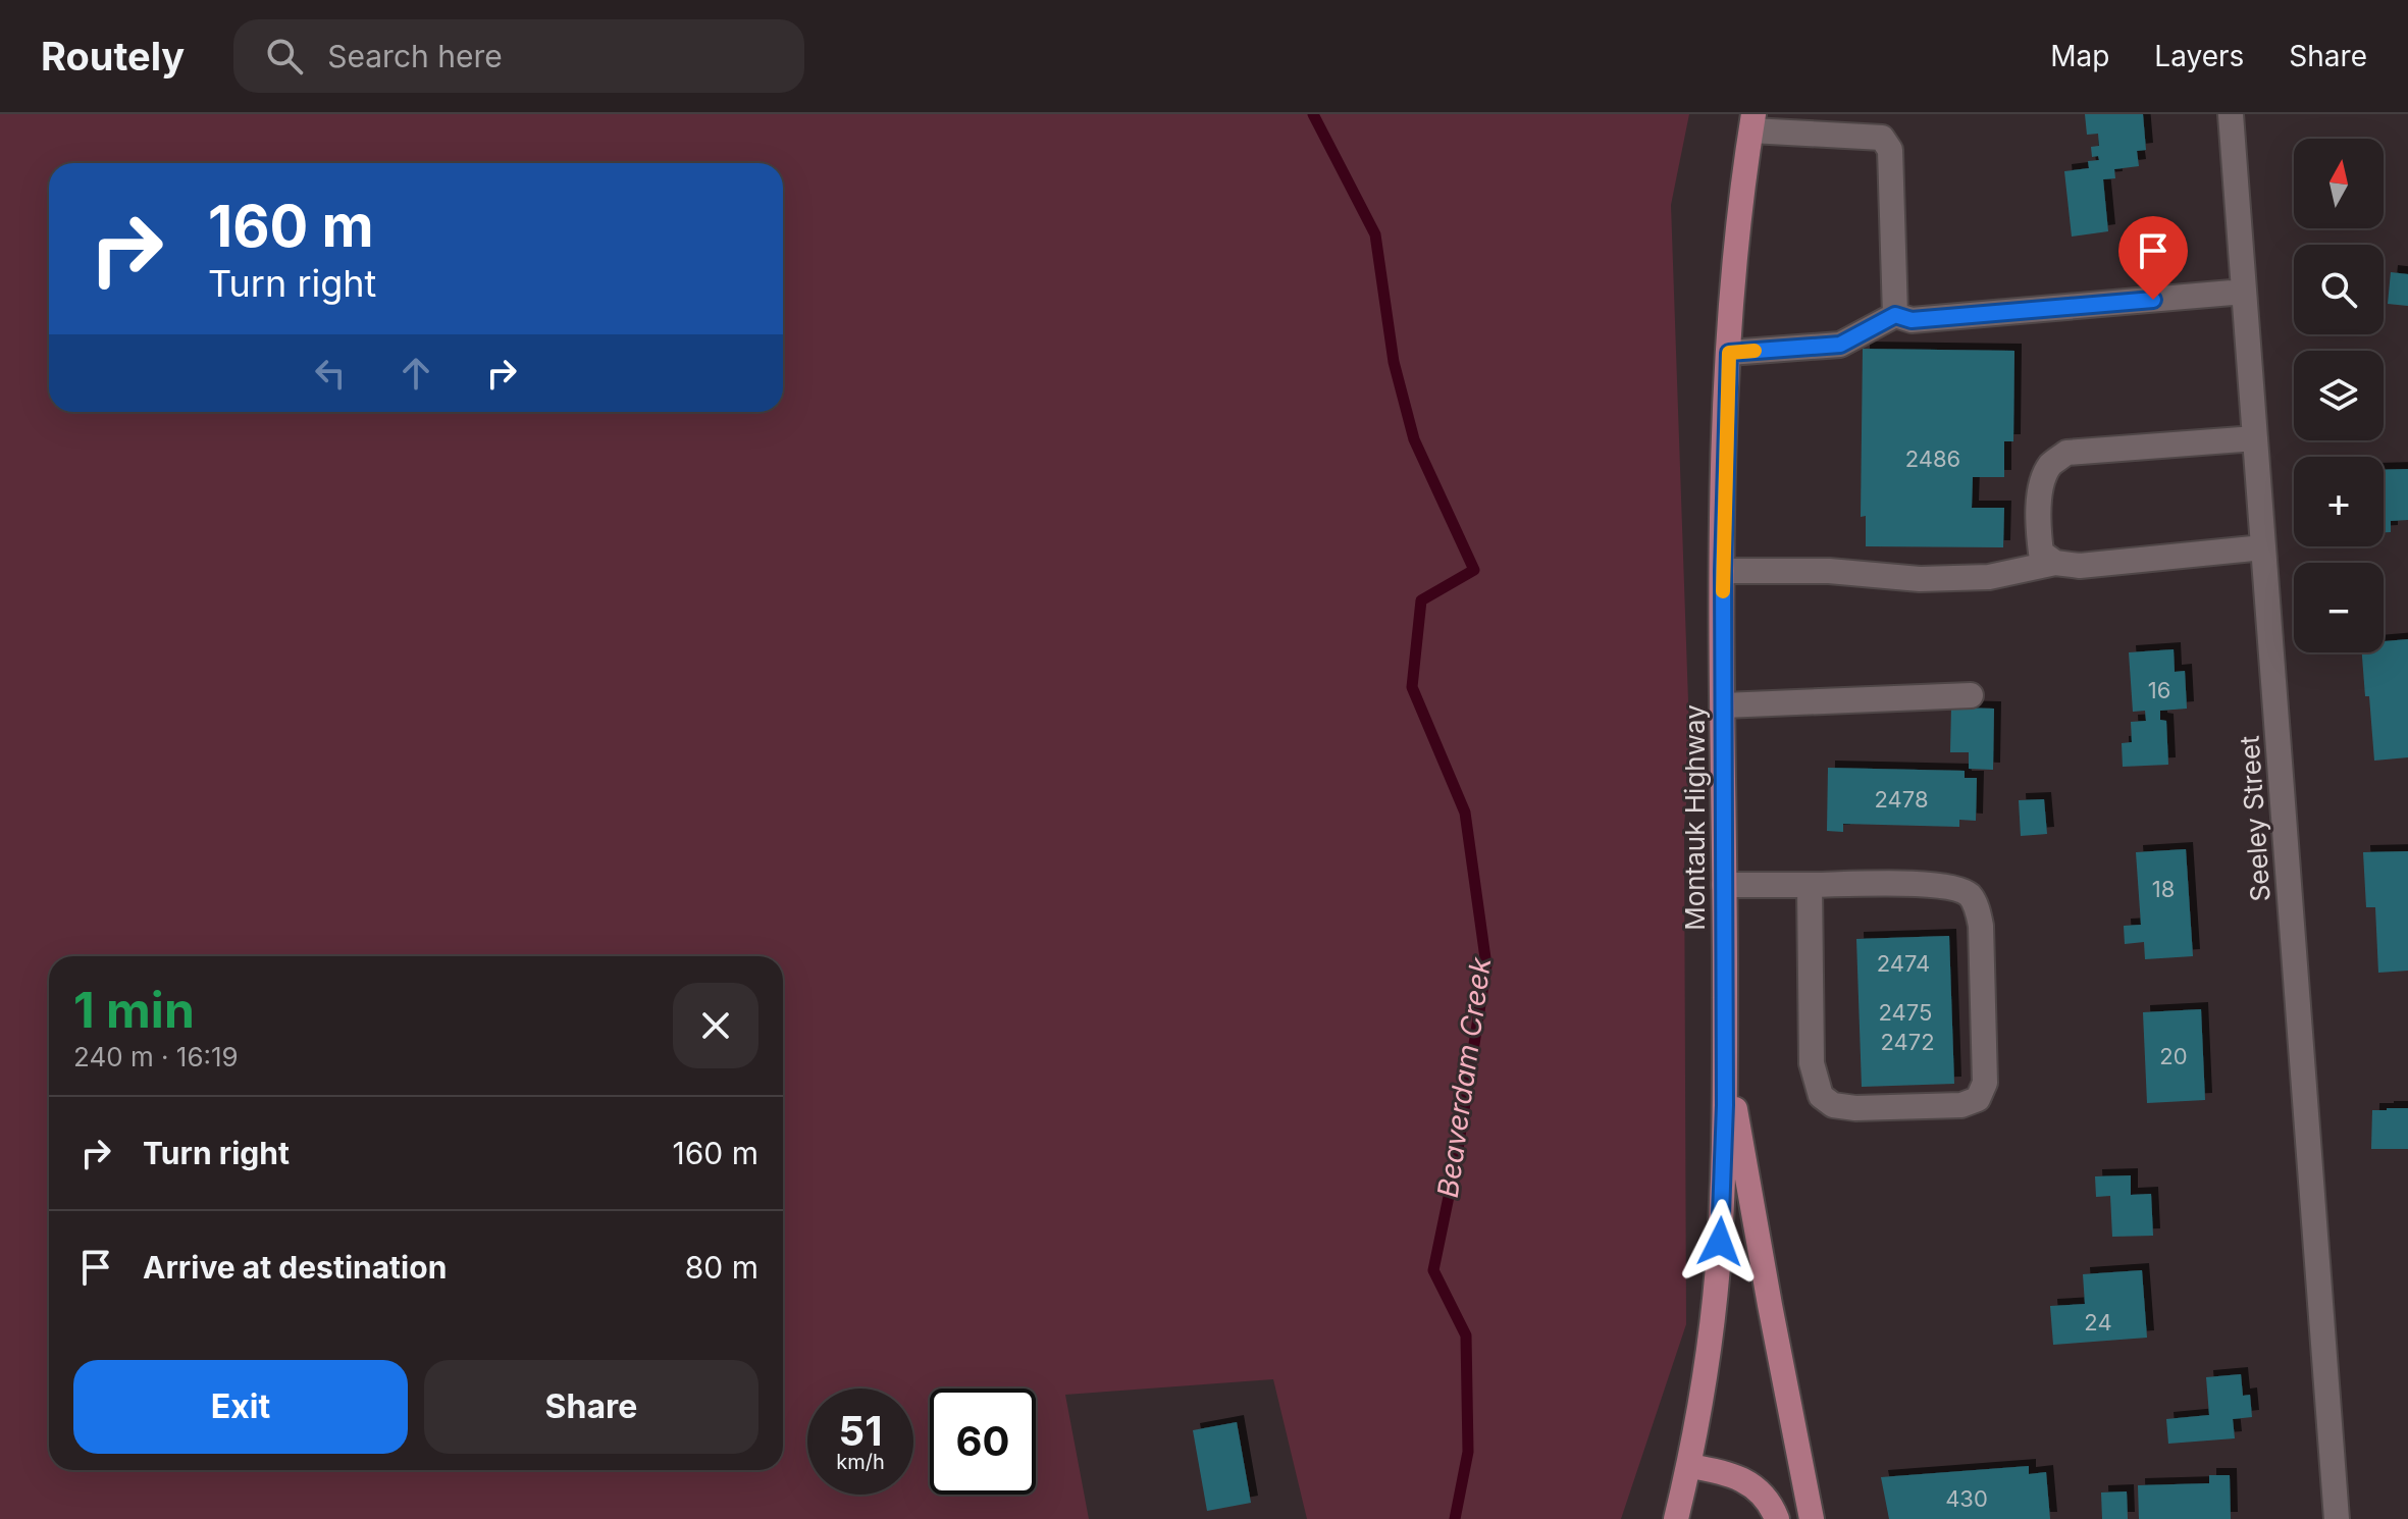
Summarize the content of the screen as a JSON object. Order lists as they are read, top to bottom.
{
  "streets": {
    "main road": ["Montauk Highway"],
    "street": ["Seeley Street"]
  },
  "water": ["Beaverdam Creek"],
  "house_numbers": [
    "2486",
    "16",
    "2478",
    "18",
    "2474",
    "2475",
    "2472",
    "20",
    "24",
    "430"
  ],
  "north": "top",
  "page": {
    "header": "Routely",
    "search": "Search here",
    "nav": ["Map", "Layers", "Share"],
    "map_buttons": ["+", "−"],
    "turn": ["160 m", "Turn right"],
    "heading": ["1 min", "240 m · 16:19"],
    "list": [
      {
        "name": "Turn right",
        "value": "160 m"
      },
      {
        "name": "Arrive at destination",
        "value": "80 m"
      }
    ],
    "buttons": ["Exit", "Share"],
    "speed": "51 km/h",
    "limit": "60"
  }
}
